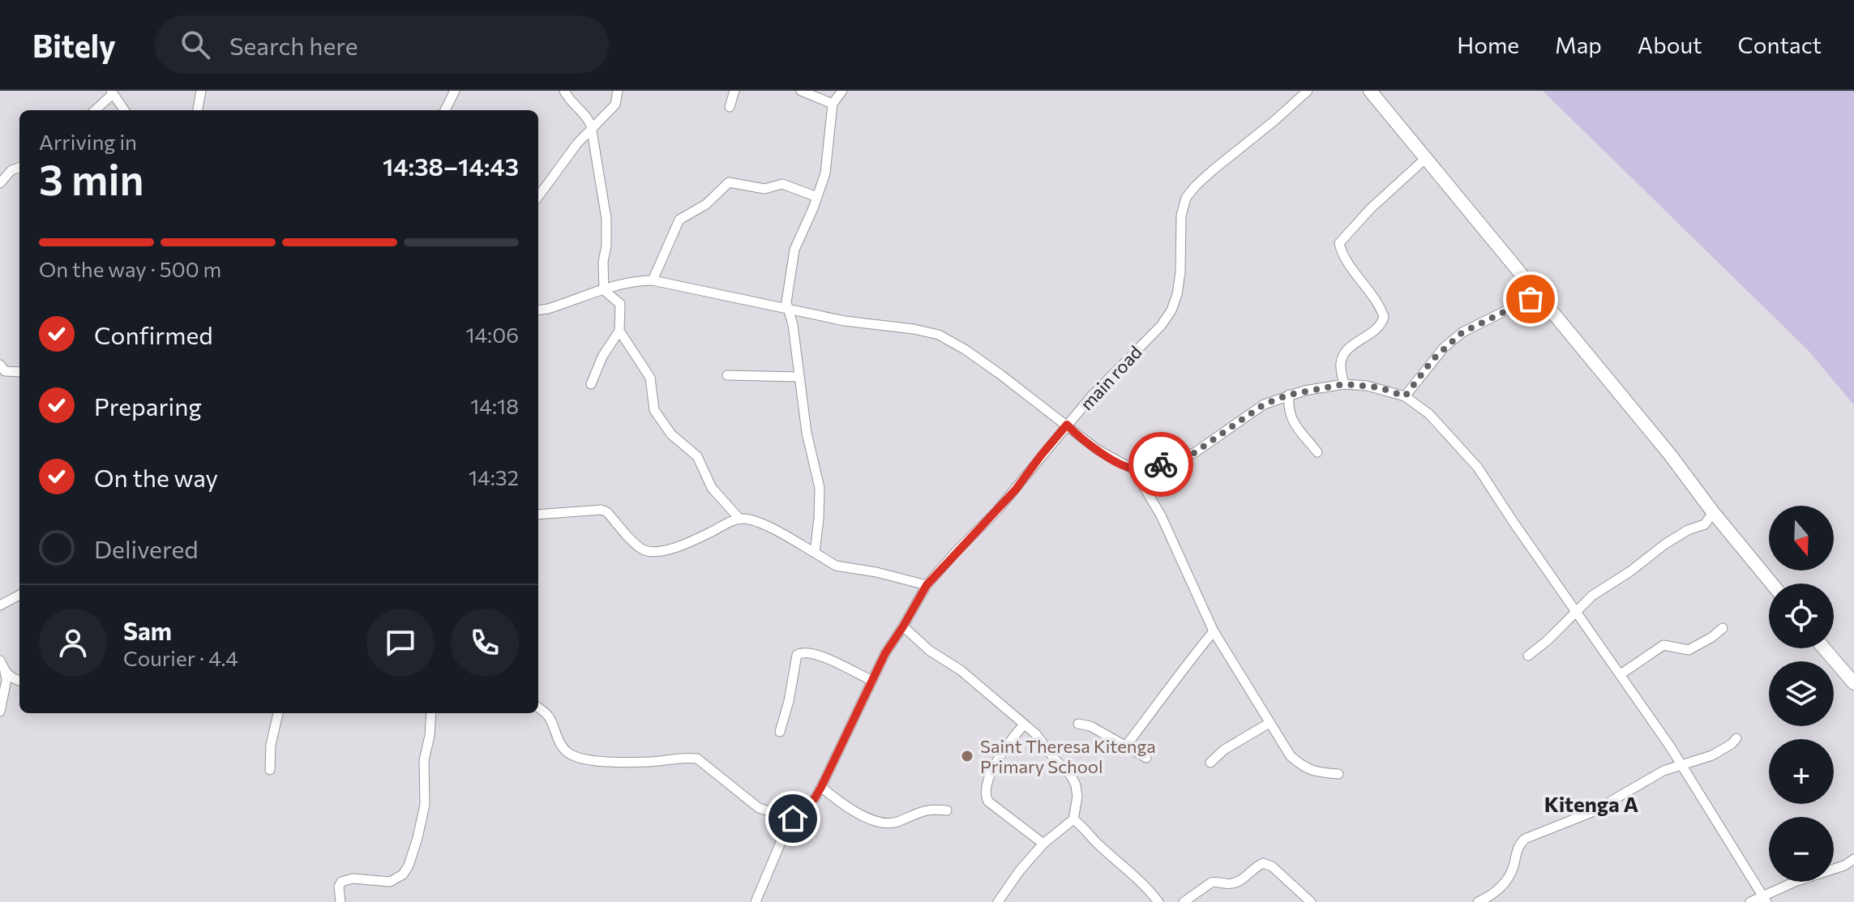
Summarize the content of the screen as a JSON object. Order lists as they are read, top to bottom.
{
  "streets": {
    "street": ["main road"]
  },
  "districts": ["Kitenga A"],
  "places": ["Saint Theresa Kitenga Primary School"],
  "north": "bottom",
  "page": {
    "header": "Bitely",
    "search": "Search here",
    "nav": [
      "Home",
      "Map",
      "About",
      "Contact"
    ],
    "heading": ["3 min", "Arriving in", "14:38–14:43"],
    "panel": ["Sam", "Courier · 4.4"],
    "bar": "On the way · 500 m",
    "list": [
      ["Confirmed", "14:06"],
      ["Preparing", "14:18"],
      ["On the way", "14:32"],
      "Delivered"
    ],
    "map_buttons": ["+", "−"]
  }
}
